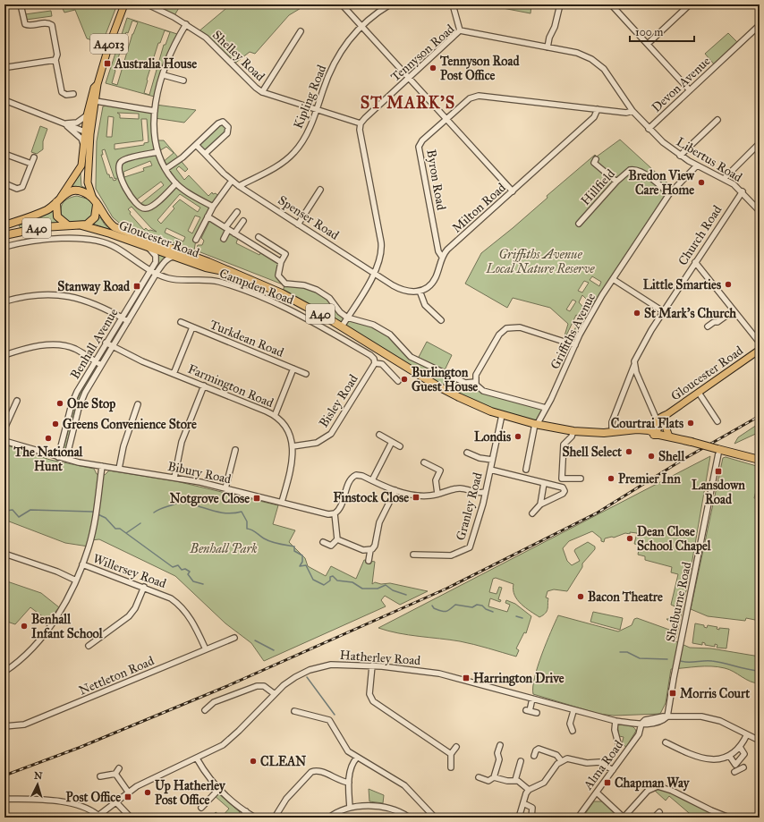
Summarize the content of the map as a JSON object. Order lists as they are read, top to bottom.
{
  "streets": {
    "highway": ["A40", "Gloucester Road"],
    "main road": ["A4013"],
    "street": [
      "Tennyson Road",
      "Shelley Road",
      "Devon Avenue",
      "Kipling Road",
      "Libertus Road",
      "Byron Road",
      "Hillfield",
      "Milton Road",
      "Spenser Road",
      "Church Road",
      "Campden Road",
      "Griffiths Avenue",
      "Turkdean Road",
      "Benhall Avenue",
      "Farmington Road",
      "Bisley Road",
      "Bibury Road",
      "Granley Road",
      "Willersey Road",
      "Shelburne Road",
      "Hatherley Road",
      "Nettleton Road",
      "Alma Road"
    ]
  },
  "crossings": [
    ["A4013", "A40"],
    ["A4013", "Gloucester Road"],
    ["Tennyson Road", "Shelley Road"],
    ["Tennyson Road", "Libertus Road"],
    ["Tennyson Road", "Byron Road"],
    ["Shelley Road", "Kipling Road"],
    ["Devon Avenue", "Libertus Road"],
    ["Kipling Road", "Spenser Road"],
    ["Libertus Road", "Byron Road"],
    ["Libertus Road", "Church Road"],
    ["Libertus Road", "Griffiths Avenue"],
    ["Byron Road", "Milton Road"],
    ["Hillfield", "Griffiths Avenue"],
    ["A40", "Gloucester Road"],
    ["A40", "Shelburne Road"],
    ["Church Road", "Gloucester Road"],
    ["Gloucester Road", "Griffiths Avenue"],
    ["Gloucester Road", "Benhall Avenue"],
    ["Gloucester Road", "Granley Road"],
    ["Campden Road", "Benhall Avenue"],
    ["Campden Road", "Bisley Road"],
    ["Benhall Avenue", "Farmington Road"],
    ["Benhall Avenue", "Bibury Road"],
    ["Farmington Road", "Bisley Road"],
    ["Farmington Road", "Bibury Road"],
    ["Willersey Road", "Nettleton Road"],
    ["Shelburne Road", "Hatherley Road"],
    ["Hatherley Road", "Alma Road"]
  ],
  "districts": ["ST MARK'S"],
  "parks": ["Griffiths Avenue Local Nature Reserve", "Benhall Park"],
  "places": {
    "transit": [
      "Australia House",
      "Stanway Road",
      "Lansdown Road",
      "Finstock Close",
      "Notgrove Close",
      "Harrington Drive",
      "Morris Court",
      "Chapman Way",
      "Post Office"
    ],
    "other": [
      "Tennyson Road Post Office",
      "Bredon View Care Home",
      "Little Smarties",
      "St Mark's Church",
      "Burlington Guest House",
      "One Stop",
      "Courtrai Flats",
      "Greens Convenience Store",
      "Londis",
      "The National Hunt",
      "Shell Select",
      "Shell",
      "Premier Inn",
      "Dean Close School Chapel",
      "Bacon Theatre",
      "Benhall Infant School",
      "CLEAN",
      "Up Hatherley Post Office"
    ]
  },
  "scale_bar": "100 m",
  "north": "top"
}
